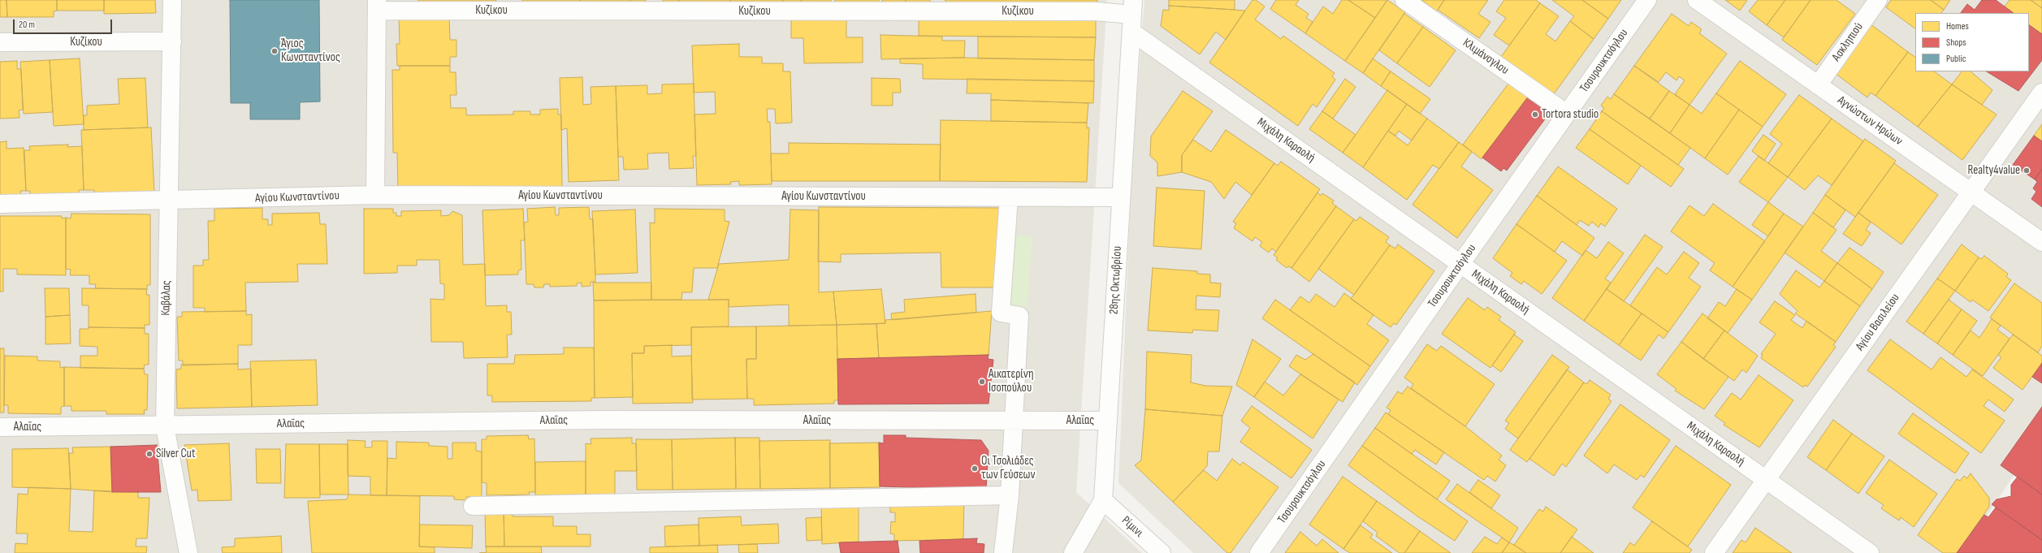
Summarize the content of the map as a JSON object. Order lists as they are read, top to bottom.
{
  "streets": {
    "street": [
      "Κυζίκου",
      "Ασκληπιού",
      "Κλιμάνογλου",
      "Τσουρουκτσόγλου",
      "Αγνώστων Ηρώων",
      "Μιχάλη Καραολή",
      "Αγίου Κωνσταντίνου",
      "28ης Οκτωβρίου",
      "Καβάλας",
      "Αγίου Βασιλείου",
      "Αλαϊας",
      "Ρίμινι"
    ]
  },
  "crossings": [
    ["Κυζίκου", "Μιχάλη Καραολή"],
    ["Κυζίκου", "28ης Οκτωβρίου"],
    ["Κυζίκου", "Καβάλας"],
    ["Ασκληπιού", "Αγνώστων Ηρώων"],
    ["Κλιμάνογλου", "Τσουρουκτσόγλου"],
    ["Τσουρουκτσόγλου", "Μιχάλη Καραολή"],
    ["Αγνώστων Ηρώων", "Αγίου Βασιλείου"],
    ["Μιχάλη Καραολή", "28ης Οκτωβρίου"],
    ["Μιχάλη Καραολή", "Αγίου Βασιλείου"],
    ["Αγίου Κωνσταντίνου", "28ης Οκτωβρίου"],
    ["Αγίου Κωνσταντίνου", "Καβάλας"],
    ["28ης Οκτωβρίου", "Αλαϊας"],
    ["28ης Οκτωβρίου", "Ρίμινι"],
    ["Καβάλας", "Αλαϊας"]
  ],
  "places": [
    "Άγιος Κωνσταντίνος",
    "Tortora studio",
    "Realty4value",
    "Αικατερίνη Ισοπούλου",
    "Silver Cut",
    "Οι Τσολιάδες των Γεύσεων"
  ],
  "legend": ["Homes", "Shops", "Public"],
  "scale_bar": "20 m"
}
